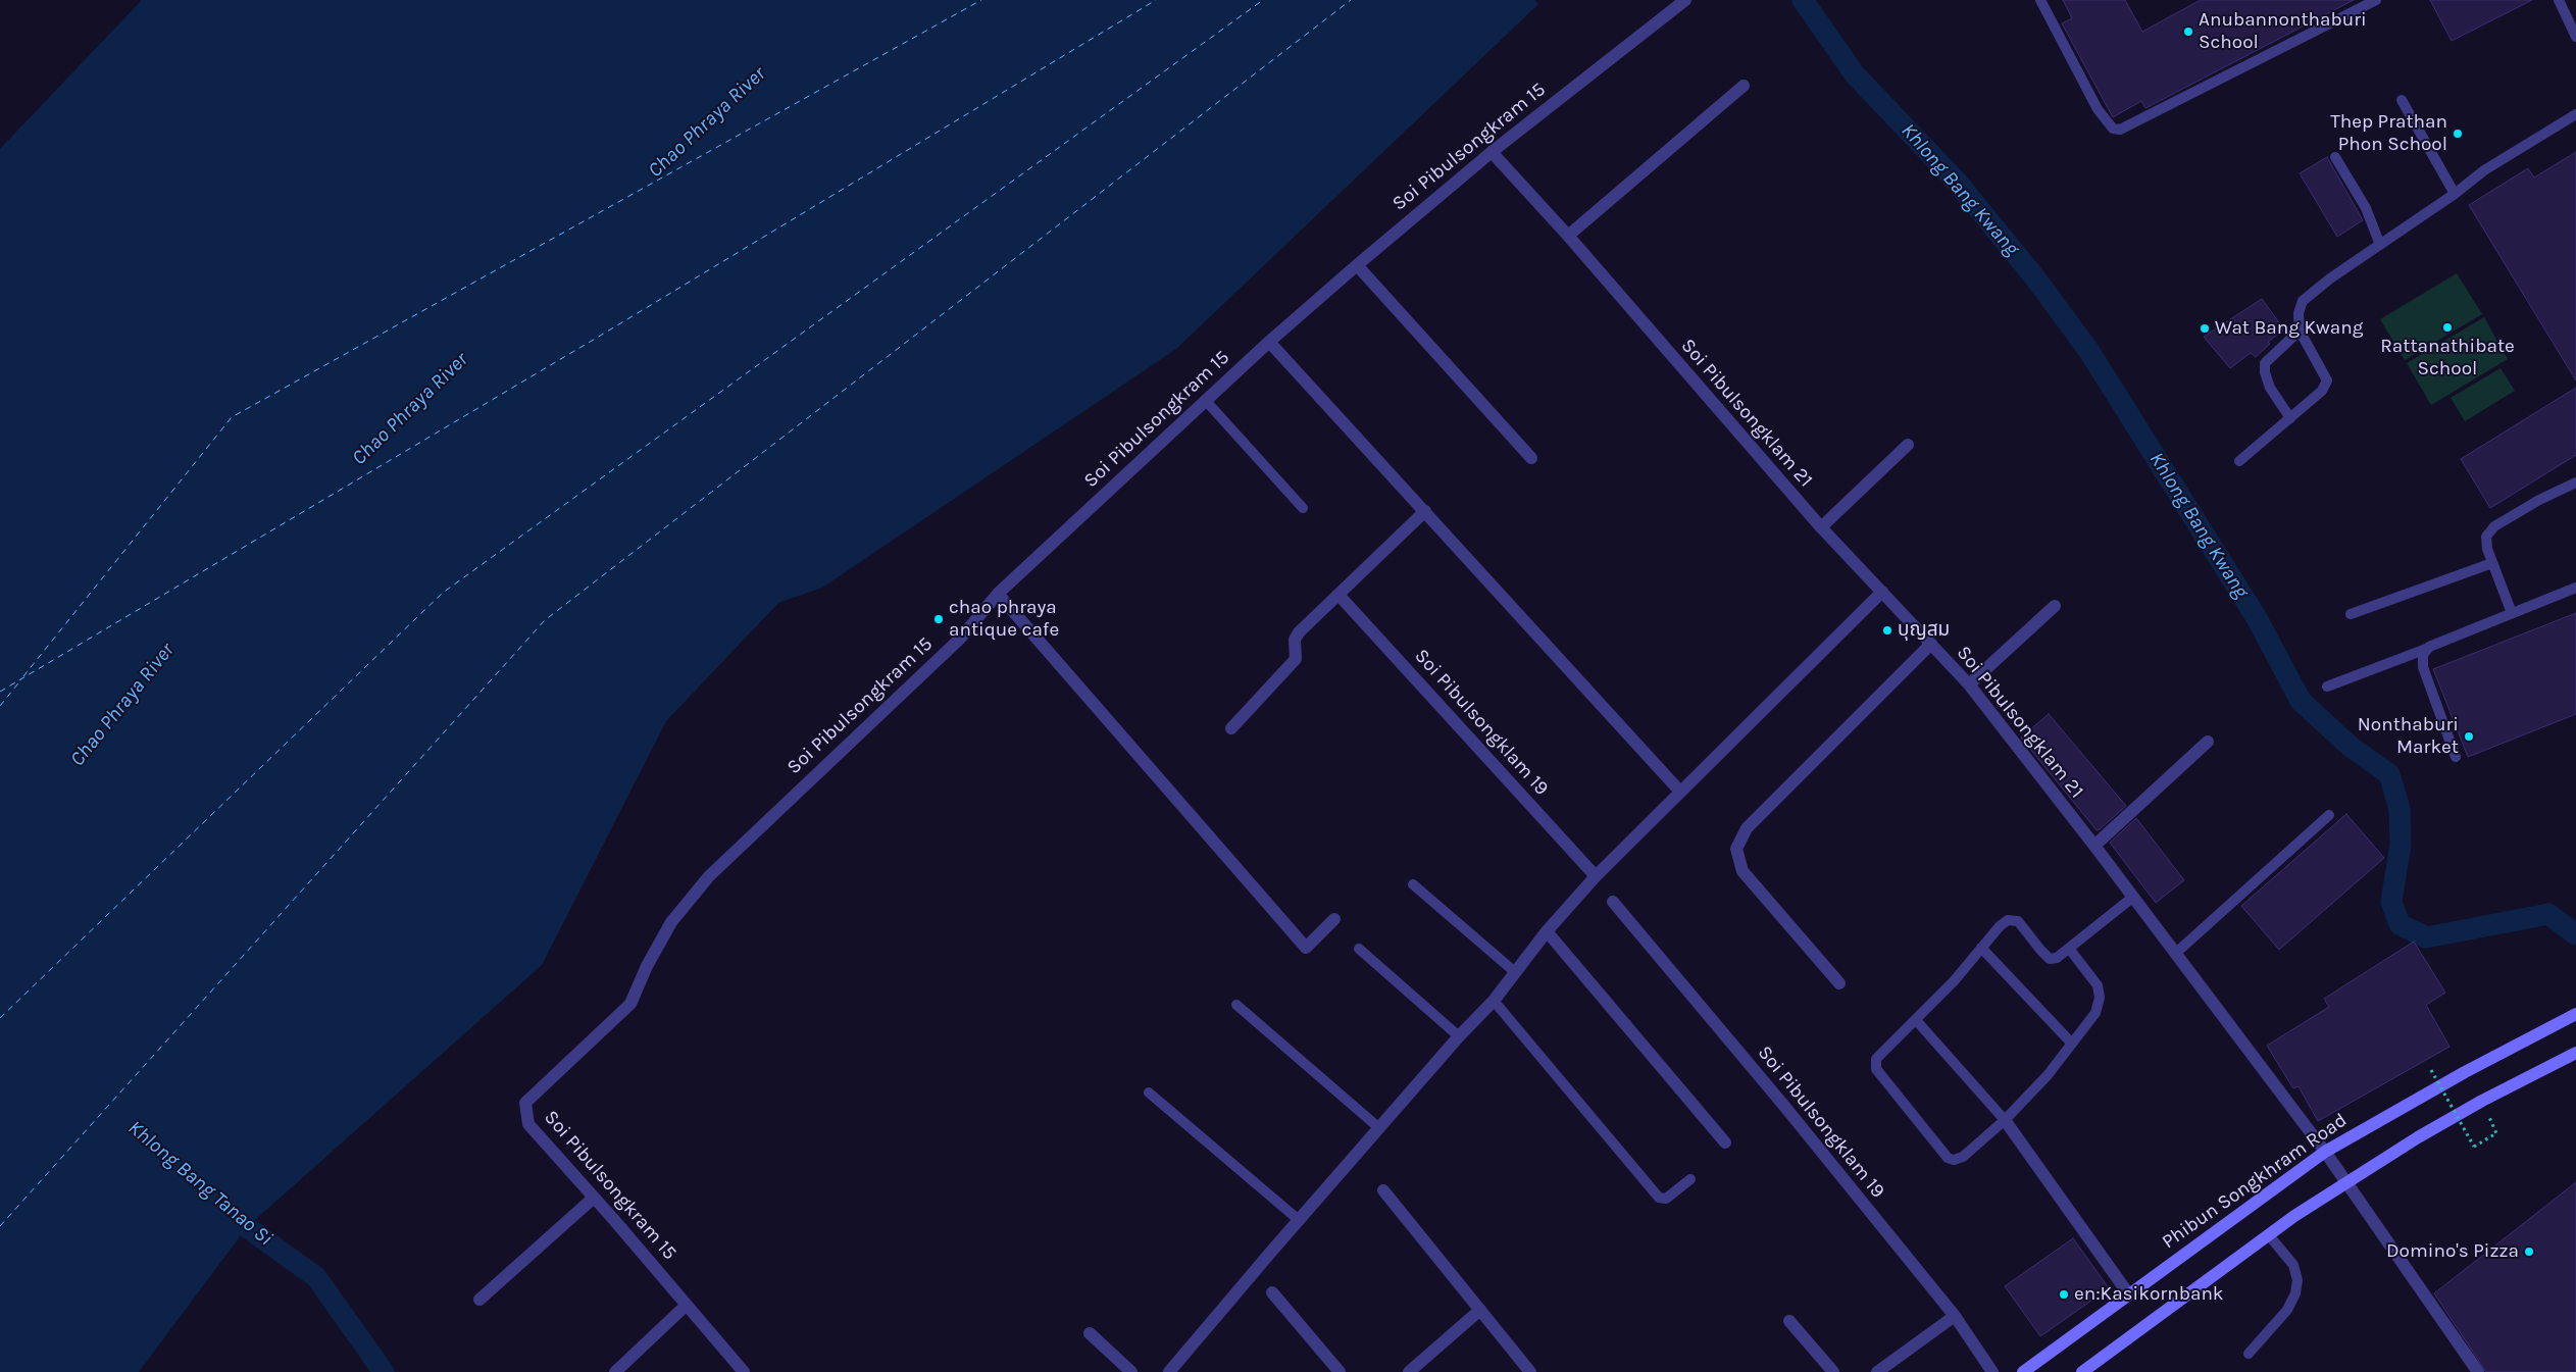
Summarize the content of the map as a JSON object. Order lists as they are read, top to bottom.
{
  "streets": {
    "main road": ["Phibun Songkhram Road"],
    "street": ["Soi Pibulsongkram 15", "Soi Pibulsongklam 21", "Soi Pibulsongklam 19"]
  },
  "crossings": [
    ["Soi Pibulsongkram 15", "Soi Pibulsongklam 21"],
    ["Soi Pibulsongklam 21", "Phibun Songkhram Road"]
  ],
  "water": ["Chao Phraya River", "Khlong Bang Kwang", "Khlong Bang Tanao Si"],
  "places": [
    "Anubannonthaburi School",
    "Thep Prathan Phon School",
    "Rattanathibate School",
    "Wat Bang Kwang",
    "chao phraya antique cafe",
    "บุญสม",
    "Nonthaburi Market",
    "Domino's Pizza",
    "en:Kasikornbank"
  ]
}
